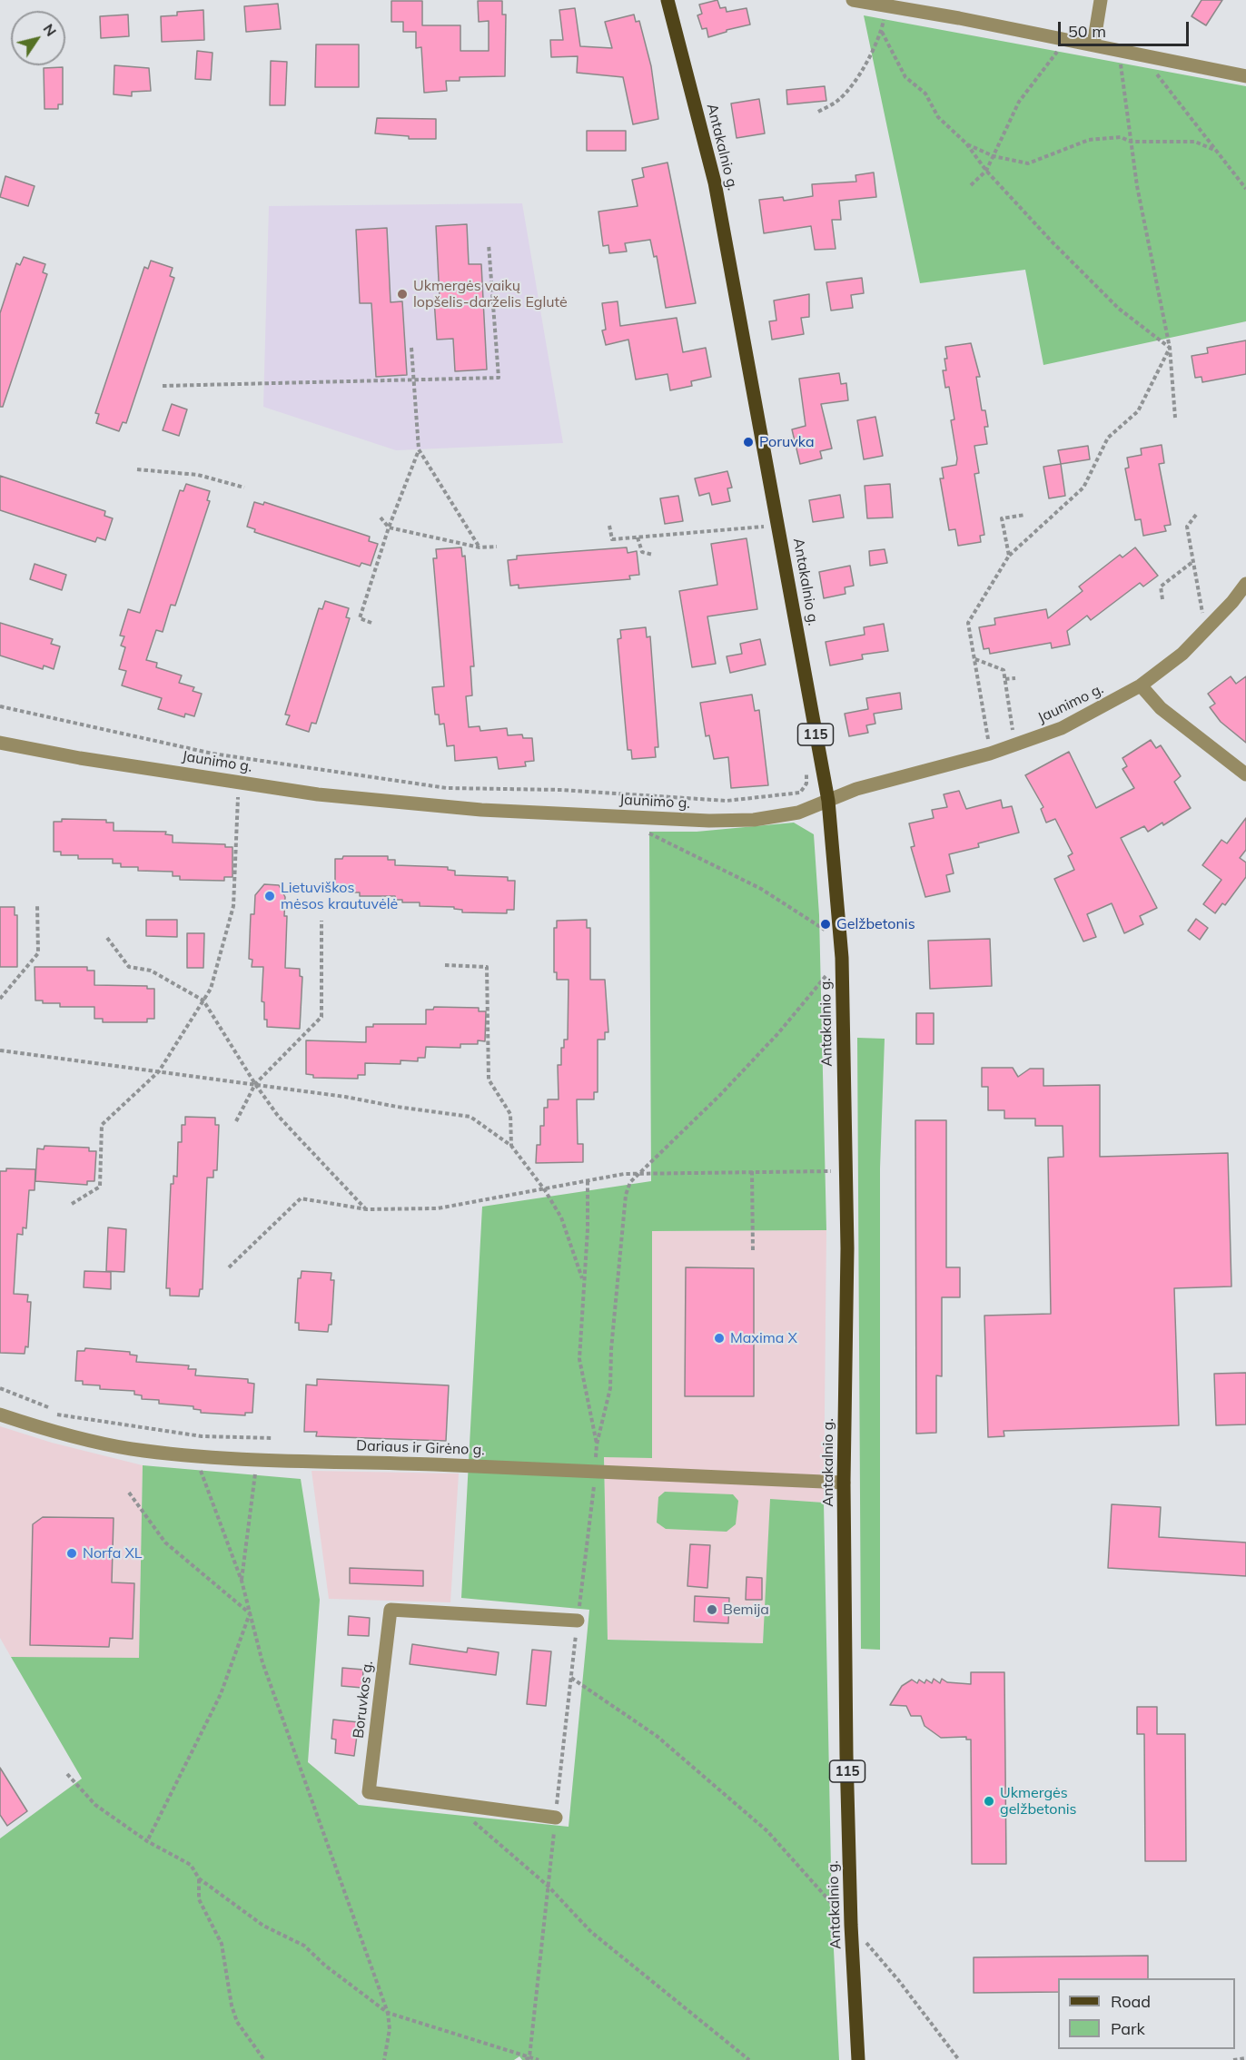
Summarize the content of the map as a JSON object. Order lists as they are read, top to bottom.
{
  "streets": {
    "main road": ["Antakalnio g.", "115"],
    "street": ["Jaunimo g.", "Dariaus ir Girėno g.", "Boruvkos g."]
  },
  "crossings": [
    ["Antakalnio g.", "Jaunimo g."],
    ["Antakalnio g.", "Dariaus ir Girėno g."]
  ],
  "places": [
    "Ukmergės vaikų lopšelis-darželis Eglutė",
    "Poruvka",
    "Lietuviškos mėsos krautuvėlė",
    "Gelžbetonis",
    "Maxima X",
    "Norfa XL",
    "Bemija",
    "Ukmergės gelžbetonis"
  ],
  "legend": ["Road", "Park"],
  "scale_bar": "50 m",
  "north": "top right"
}
